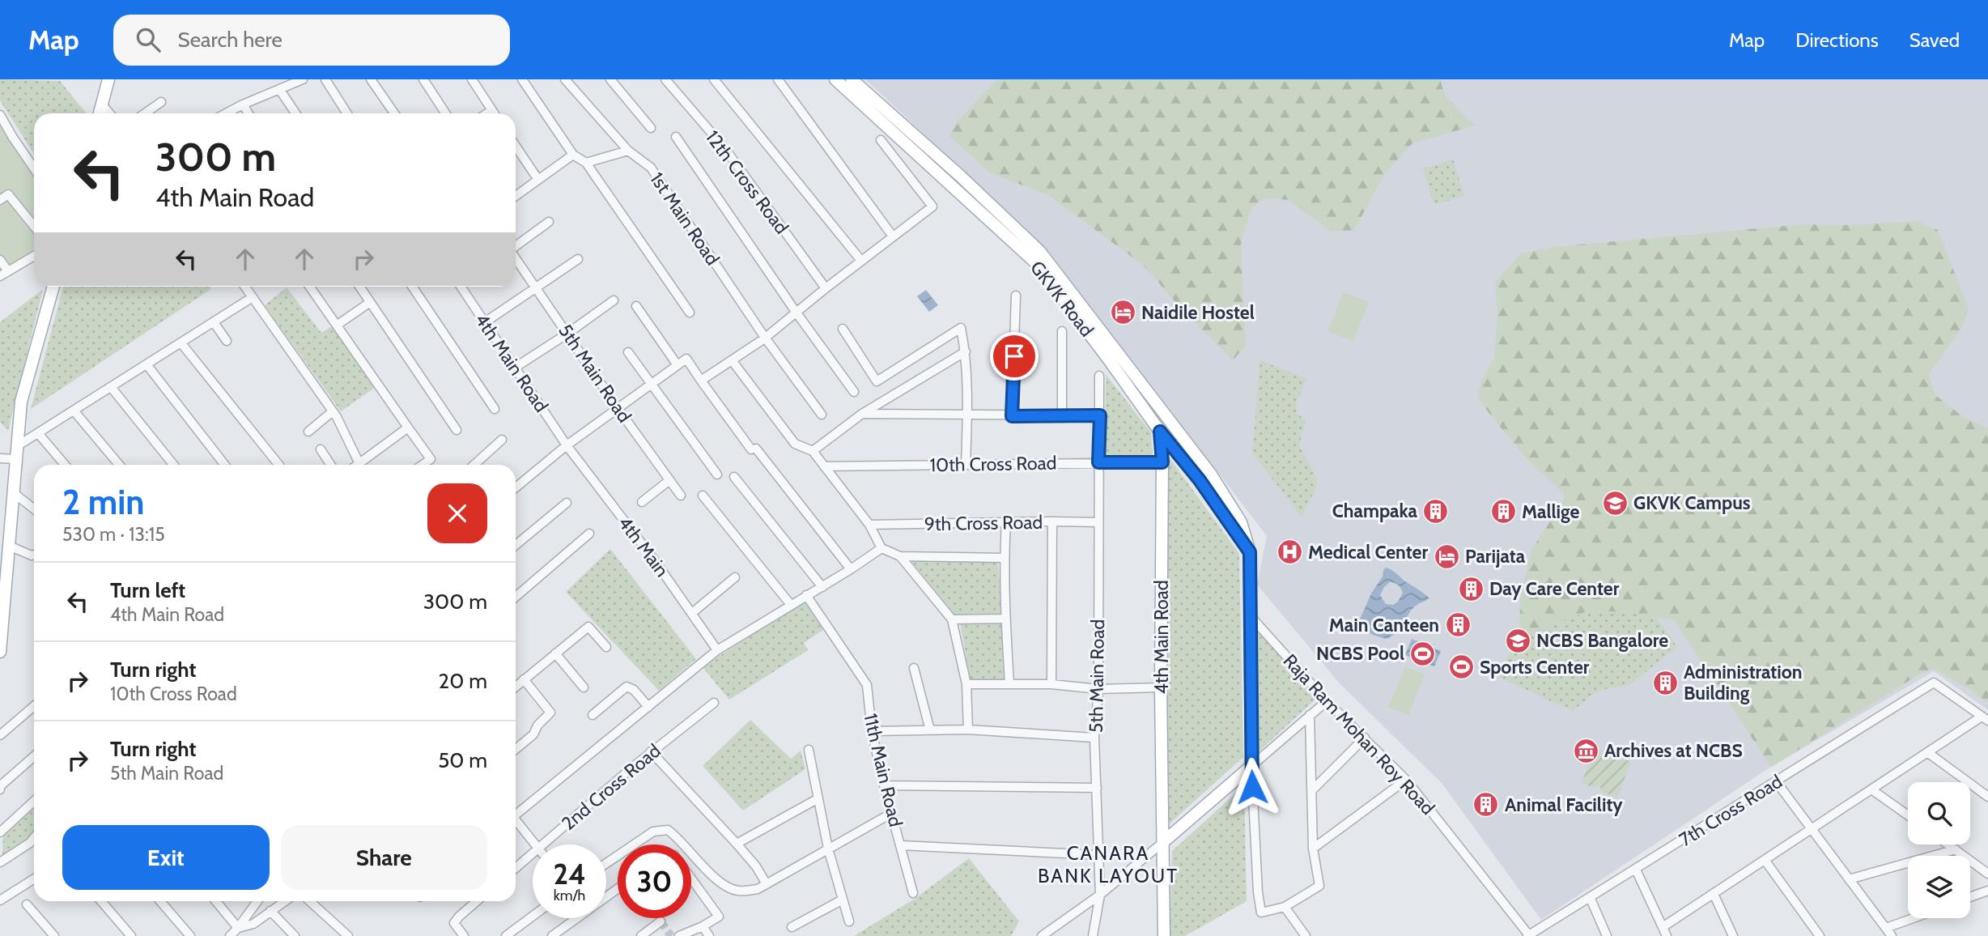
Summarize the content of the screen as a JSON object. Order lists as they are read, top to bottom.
{
  "streets": {
    "main road": ["GKVK Road", "4th Main Road"],
    "street": [
      "12th Cross Road",
      "1st Main Road",
      "5th Main Road",
      "10th Cross Road",
      "9th Cross Road",
      "4th Main",
      "Raja Ram Mohan Roy Road",
      "11th Main Road",
      "2nd Cross Road",
      "7th Cross Road"
    ]
  },
  "crossings": [
    ["GKVK Road", "4th Main Road"],
    ["GKVK Road", "Raja Ram Mohan Roy Road"],
    ["4th Main Road", "10th Cross Road"],
    ["4th Main Road", "4th Main"],
    ["5th Main Road", "10th Cross Road"],
    ["5th Main Road", "9th Cross Road"],
    ["Raja Ram Mohan Roy Road", "7th Cross Road"]
  ],
  "districts": ["CANARA BANK LAYOUT"],
  "places": {
    "hotel": ["Naidile Hostel", "Parijata"],
    "school or university": ["GKVK Campus", "NCBS Bangalore"],
    "building": [
      "Champaka",
      "Mallige",
      "Day Care Center",
      "Main Canteen",
      "Administration Building",
      "Animal Facility"
    ],
    "hospital": ["Medical Center"],
    "sports": ["NCBS Pool", "Sports Center"],
    "museum": ["Archives at NCBS"]
  },
  "page": {
    "header": "Map",
    "search": "Search here",
    "nav": ["Map", "Directions", "Saved"],
    "turn": ["300 m", "4th Main Road"],
    "heading": ["2 min", "530 m · 13:15"],
    "list": [
      {
        "name": "Turn left",
        "note": "4th Main Road",
        "value": "300 m"
      },
      {
        "name": "Turn right",
        "note": "10th Cross Road",
        "value": "20 m"
      },
      {
        "name": "Turn right",
        "note": "5th Main Road",
        "value": "50 m"
      }
    ],
    "buttons": ["Exit", "Share"],
    "speed": "24 km/h",
    "limit": "30"
  }
}
